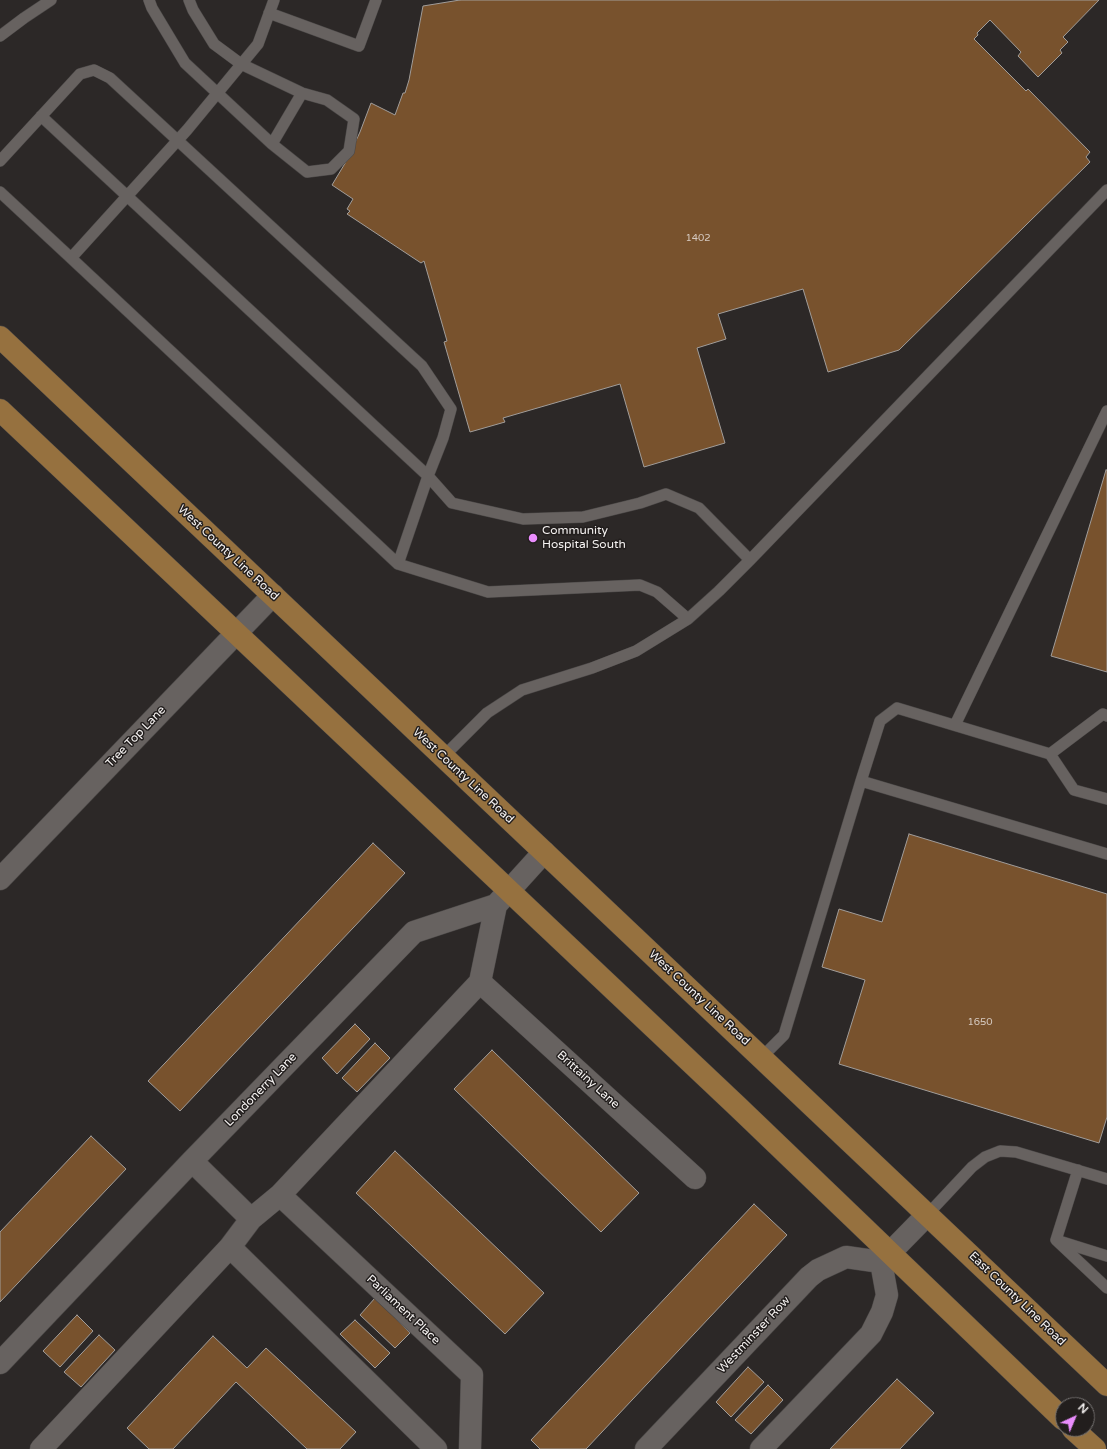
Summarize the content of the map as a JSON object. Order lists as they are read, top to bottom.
{
  "streets": {
    "main road": ["West County Line Road", "East County Line Road"],
    "street": [
      "Tree Top Lane",
      "Brittainy Lane",
      "Londonerry Lane",
      "Parliament Place",
      "Westminster Row"
    ]
  },
  "crossings": [
    ["West County Line Road", "Tree Top Lane"],
    ["West County Line Road", "Londonerry Lane"],
    ["West County Line Road", "East County Line Road"]
  ],
  "places": ["Community Hospital South"],
  "house_numbers": ["1402", "1650"],
  "north": "top right"
}
